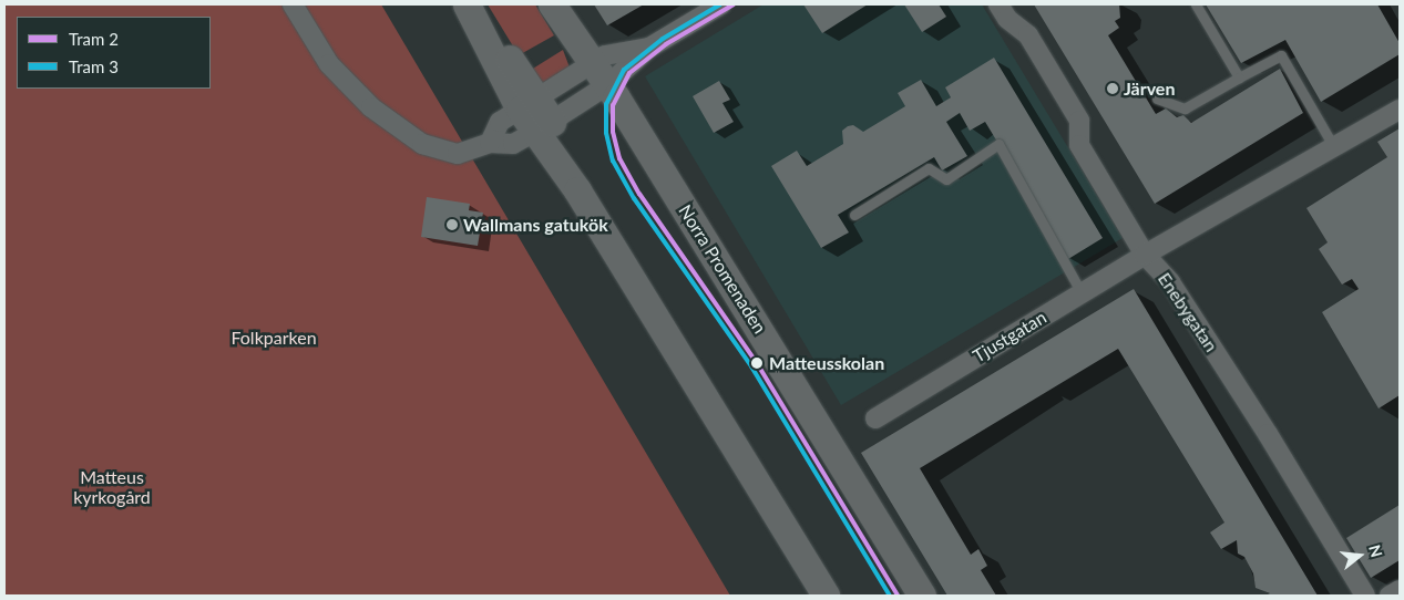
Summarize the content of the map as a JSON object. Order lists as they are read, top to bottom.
{
  "streets": {
    "main road": ["Norra Promenaden"],
    "street": ["Enebygatan", "Tjustgatan"]
  },
  "crossings": [
    ["Enebygatan", "Tjustgatan"]
  ],
  "parks": ["Folkparken", "Matteus kyrkogård"],
  "places": ["Järven", "Wallmans gatukök", "Matteusskolan"],
  "lines": ["tram line 2", "tram line 3"],
  "legend": ["Tram 2", "Tram 3"],
  "north": "right"
}
